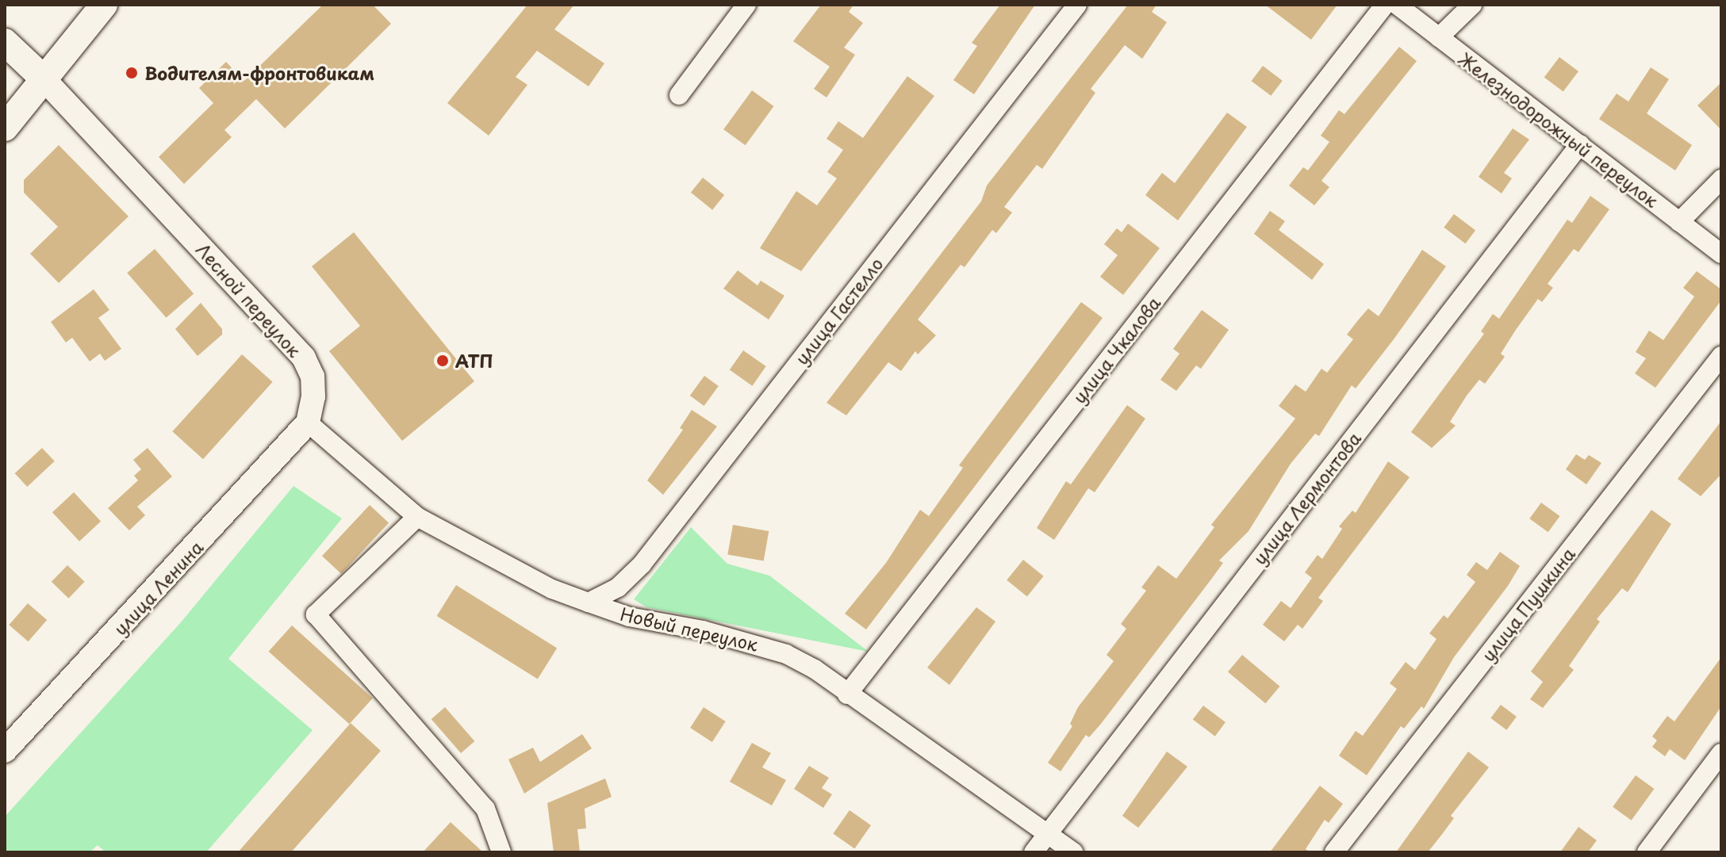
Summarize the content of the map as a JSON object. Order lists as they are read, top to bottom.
{
  "streets": {
    "main road": ["Лесной переулок"],
    "street": [
      "Железнодорожный переулок",
      "улица Гастелло",
      "улица Чкалова",
      "улица Лермонтова",
      "улица Ленина",
      "улица Пушкина",
      "Новый переулок"
    ]
  },
  "crossings": [
    ["Железнодорожный переулок", "улица Лермонтова"],
    ["Лесной переулок", "улица Ленина"],
    ["улица Гастелло", "Новый переулок"],
    ["улица Чкалова", "Новый переулок"],
    ["улица Лермонтова", "Новый переулок"]
  ],
  "places": ["Водителям-фронтовикам", "АТП"]
}
